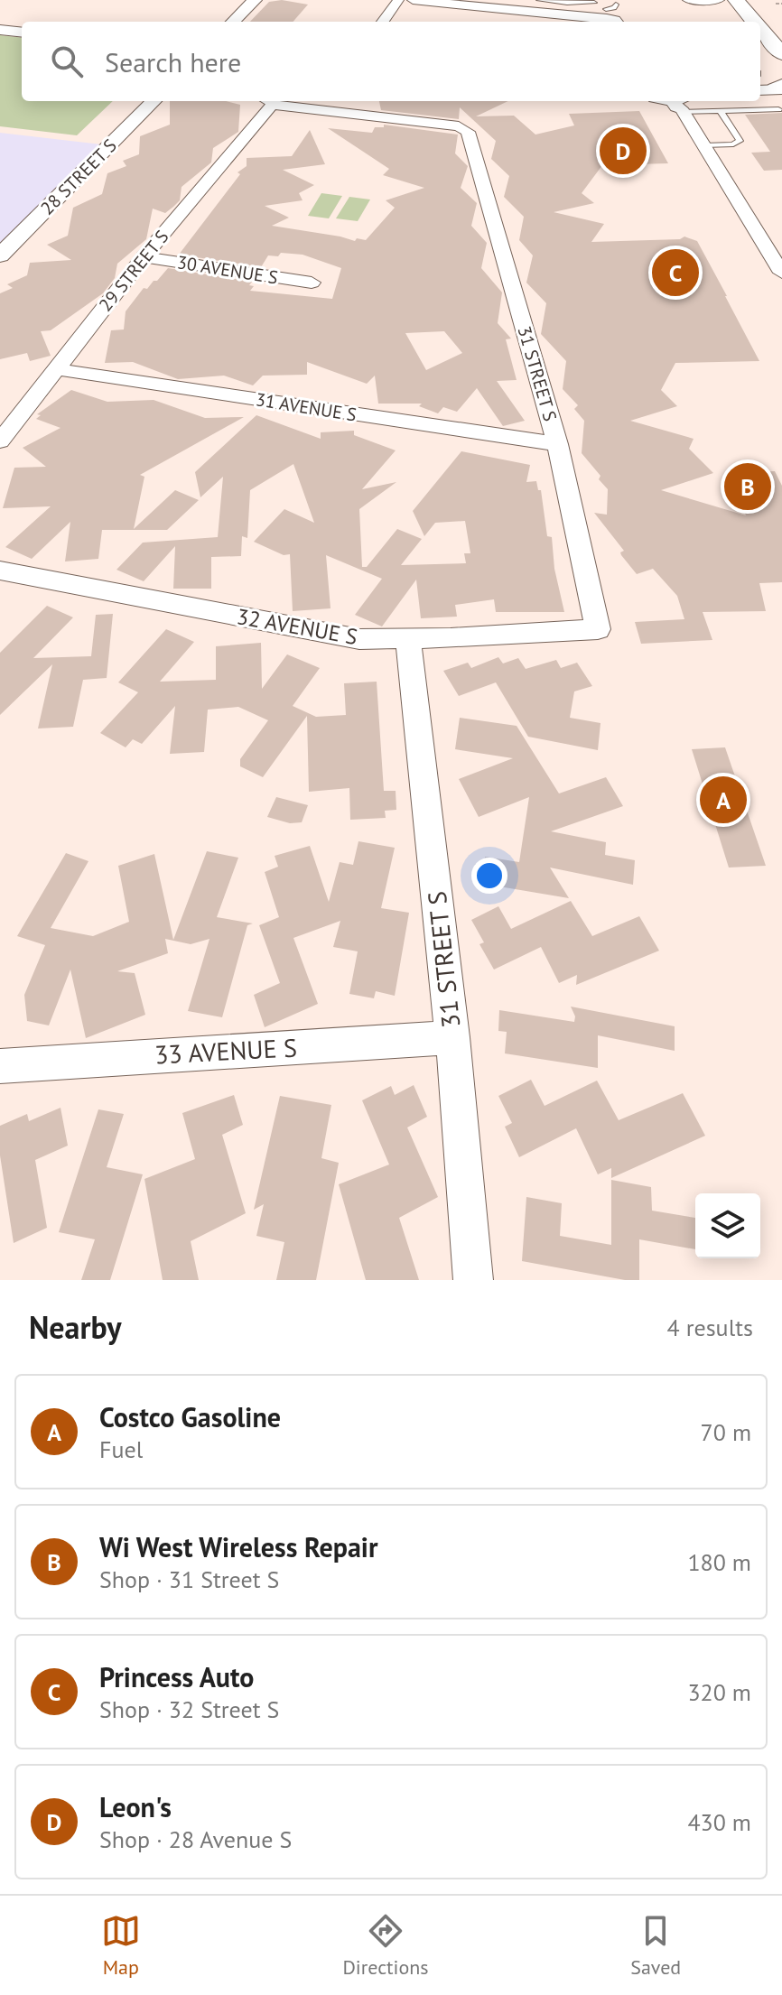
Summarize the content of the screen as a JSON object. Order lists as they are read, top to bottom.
{
  "streets": {
    "street": [
      "28 STREET S",
      "30 AVENUE S",
      "29 STREET S",
      "31 STREET S",
      "31 AVENUE S",
      "32 AVENUE S",
      "33 AVENUE S"
    ]
  },
  "crossings": [
    ["30 AVENUE S", "29 STREET S"],
    ["29 STREET S", "31 AVENUE S"],
    ["31 STREET S", "31 AVENUE S"],
    ["31 STREET S", "32 AVENUE S"],
    ["31 STREET S", "33 AVENUE S"]
  ],
  "page": {
    "search": "Search here",
    "pins": [
      "D",
      "C",
      "B",
      "A"
    ],
    "heading": ["Nearby", "4 results"],
    "list": [
      {
        "mark": "A",
        "name": "Costco Gasoline",
        "note": "Fuel",
        "value": "70 m"
      },
      {
        "mark": "B",
        "name": "Wi West Wireless Repair",
        "note": "Shop · 31 Street S",
        "value": "180 m"
      },
      {
        "mark": "C",
        "name": "Princess Auto",
        "note": "Shop · 32 Street S",
        "value": "320 m"
      },
      {
        "mark": "D",
        "name": "Leon's",
        "note": "Shop · 28 Avenue S",
        "value": "430 m"
      }
    ],
    "nav": ["Map", "Directions", "Saved"]
  }
}
